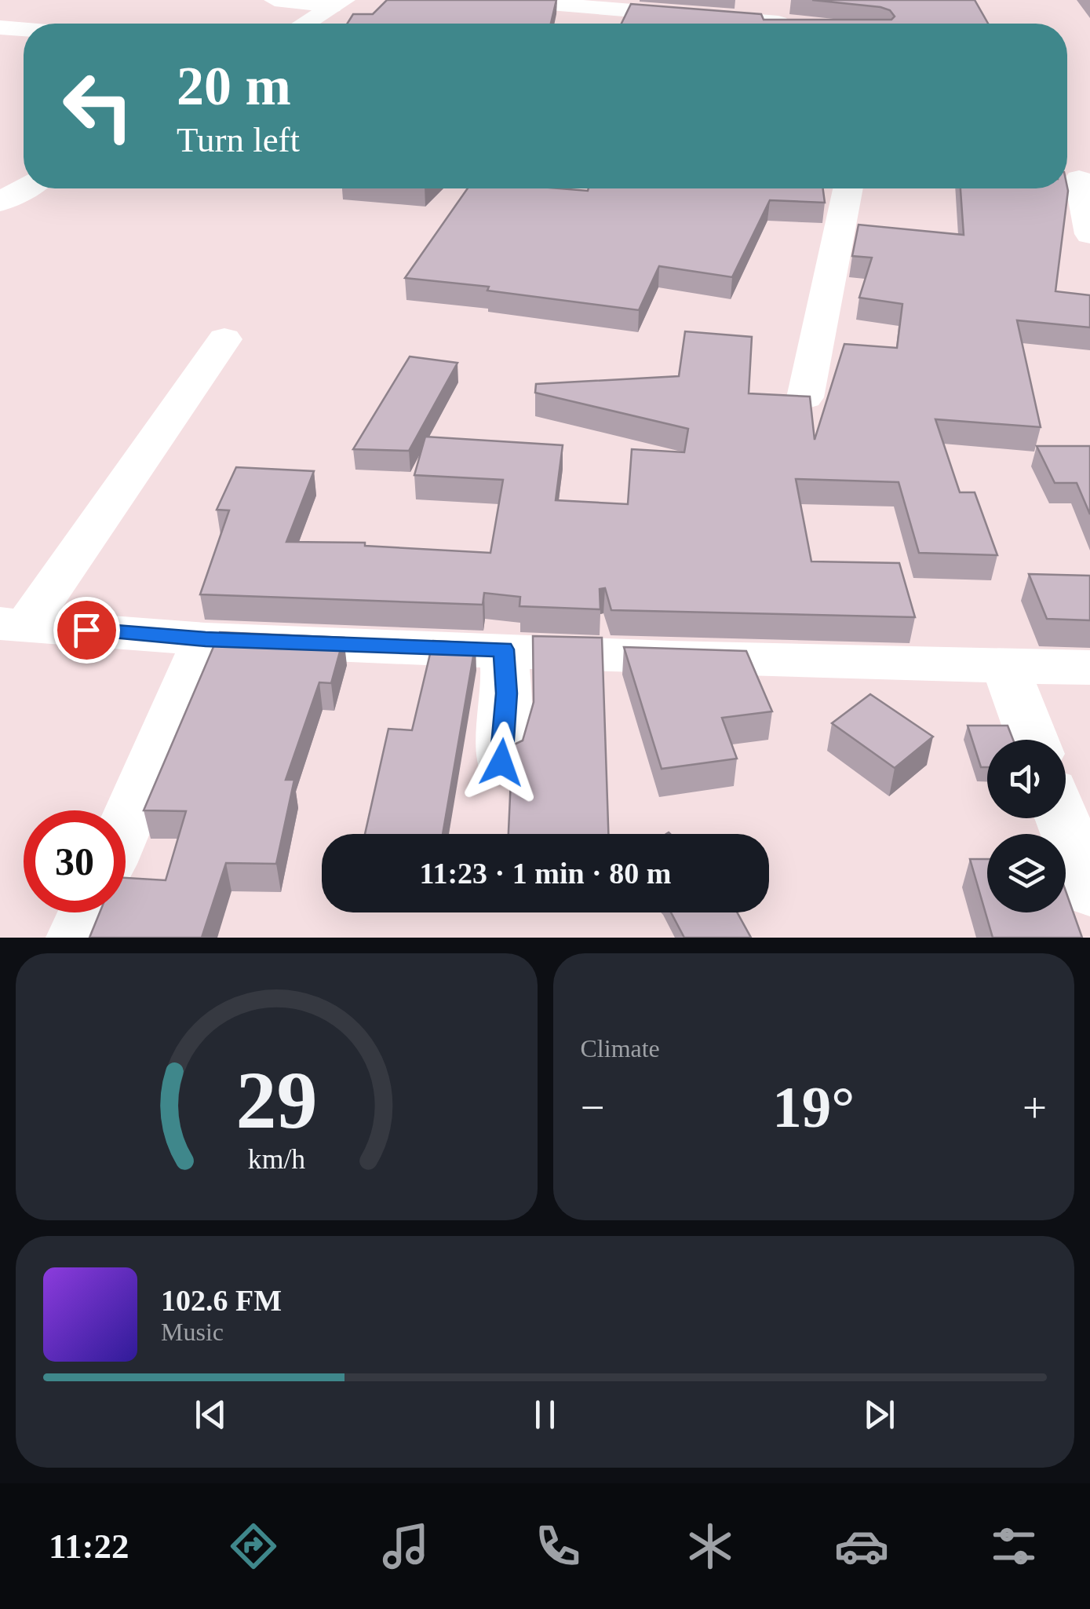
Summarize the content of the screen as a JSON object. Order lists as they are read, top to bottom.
{
  "page": {
    "turn": ["20 m", "Turn left"],
    "limit": "30",
    "trip": "11:23 · 1 min · 80 m",
    "tile": "Climate",
    "heat": ["−", "19°", "+"],
    "song": ["102.6 FM", "Music"],
    "tabs": "11:22",
    "gauge": ["29", "km/h"]
  }
}
